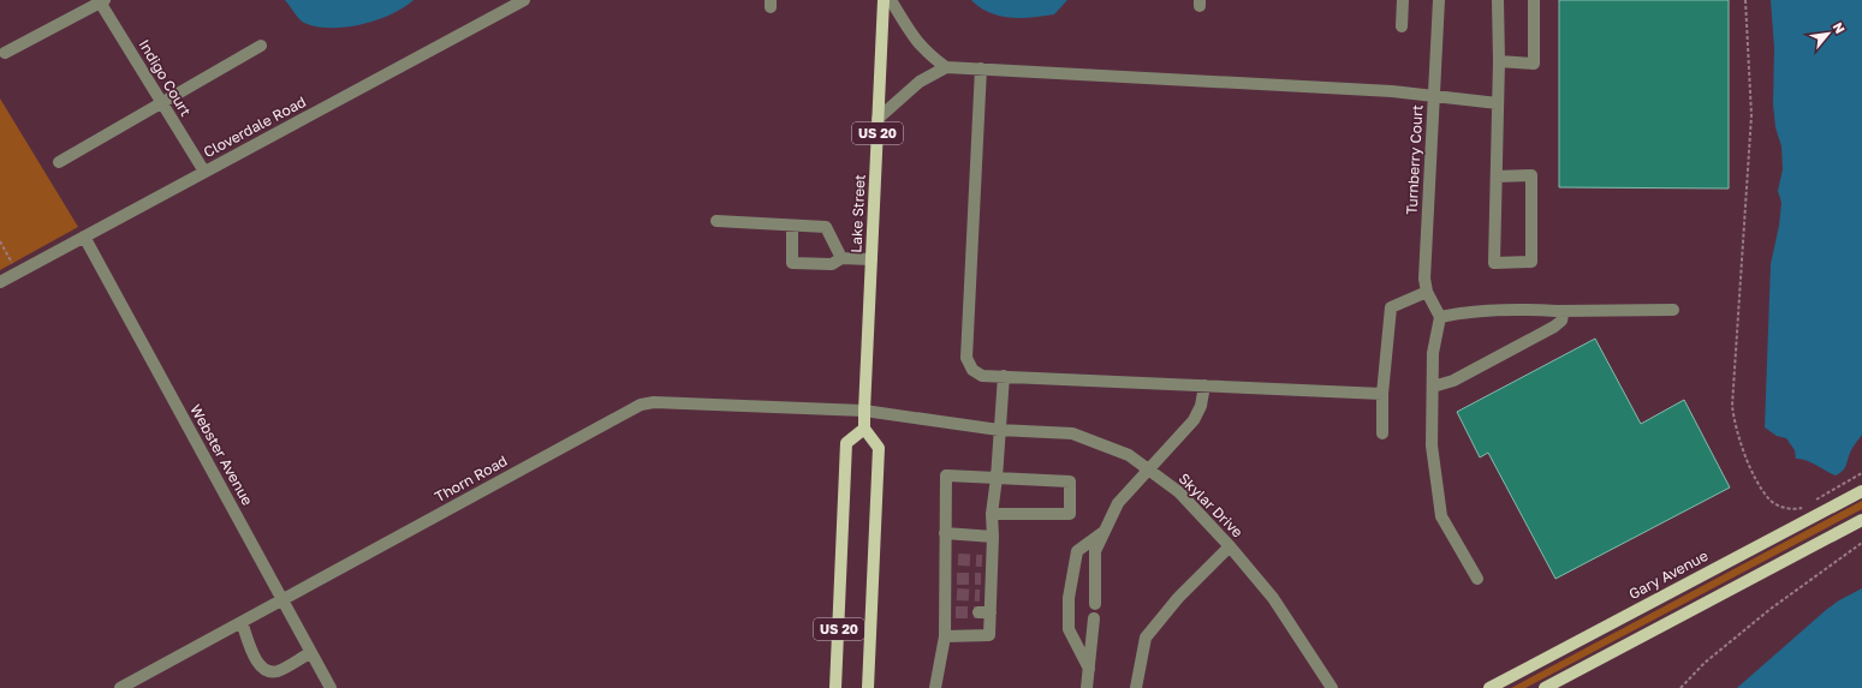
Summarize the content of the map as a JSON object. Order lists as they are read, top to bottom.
{
  "streets": {
    "main road": ["US 20", "Lake Street", "Gary Avenue"],
    "street": [
      "Indigo Court",
      "Cloverdale Road",
      "Turnberry Court",
      "Webster Avenue",
      "Thorn Road",
      "Skylar Drive"
    ]
  },
  "crossings": [
    ["Indigo Court", "Cloverdale Road"],
    ["Cloverdale Road", "Webster Avenue"],
    ["US 20", "Lake Street"],
    ["Lake Street", "Thorn Road"],
    ["Lake Street", "Skylar Drive"],
    ["Webster Avenue", "Thorn Road"],
    ["Thorn Road", "Skylar Drive"]
  ],
  "north": "top right"
}
